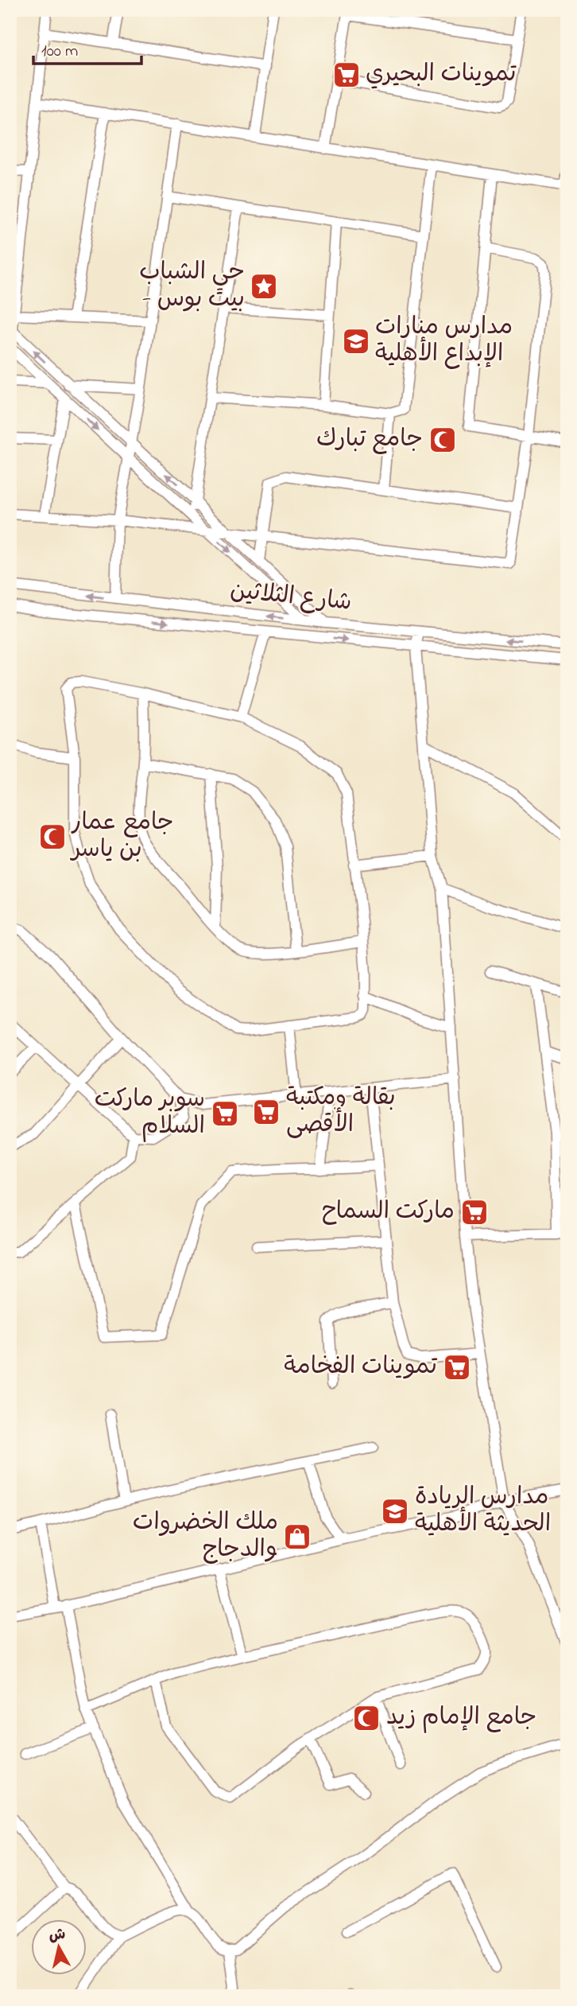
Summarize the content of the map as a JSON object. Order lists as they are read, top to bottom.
{
  "streets": {
    "street": ["شارع الثلاثين"]
  },
  "places": {
    "supermarket": [
      "تموينات البحيري",
      "بقالة ومكتبة الأقصى",
      "سوبر ماركت السلام",
      "ماركت السماح",
      "تموينات الفخامة"
    ],
    "place": ["حي الشباب - بيت بوس"],
    "school or university": ["مدارس منارات الإبداع الأهلية", "مدارس الريادة الحديثة الأهلية"],
    "mosque": ["جامع تبارك", "جامع عمار بن ياسر", "جامع الإمام زيد"],
    "shop": ["ملك الخضروات والدجاج"]
  },
  "scale_bar": "100 m",
  "north": "top"
}
